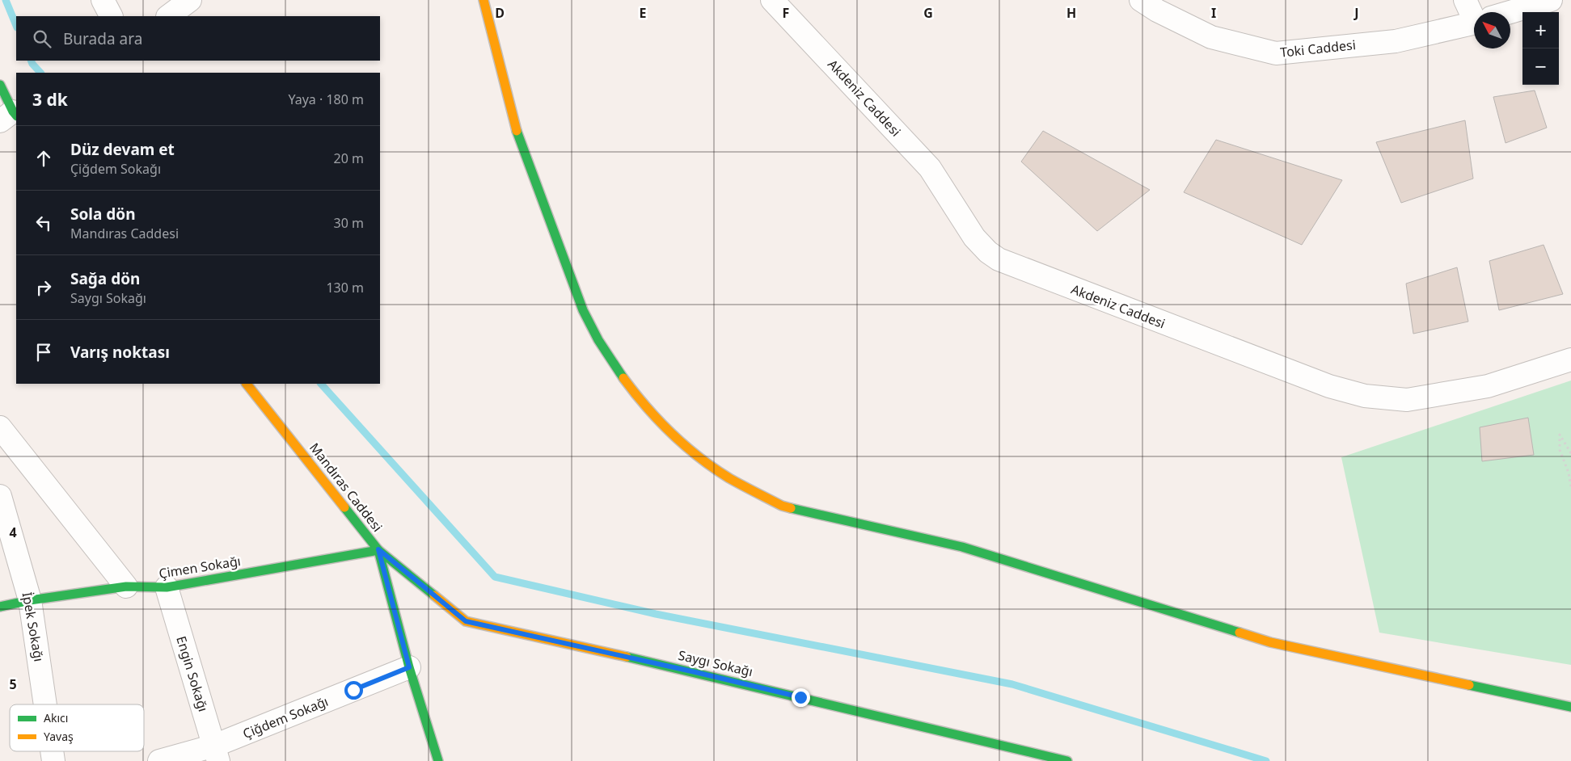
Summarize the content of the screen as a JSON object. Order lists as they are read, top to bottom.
{
  "streets": {
    "street": [
      "Toki Caddesi",
      "Akdeniz Caddesi",
      "Mandıras Caddesi",
      "Çimen Sokağı",
      "İpek Sokağı",
      "Saygı Sokağı",
      "Engin Sokağı",
      "Çiğdem Sokağı"
    ]
  },
  "crossings": [
    ["Mandıras Caddesi", "Çimen Sokağı"],
    ["Mandıras Caddesi", "Saygı Sokağı"],
    ["Mandıras Caddesi", "Çiğdem Sokağı"],
    ["Çimen Sokağı", "İpek Sokağı"],
    ["Çimen Sokağı", "Saygı Sokağı"],
    ["Çimen Sokağı", "Engin Sokağı"],
    ["Engin Sokağı", "Çiğdem Sokağı"]
  ],
  "legend": ["Akıcı", "Yavaş"],
  "north": "top left",
  "page": {
    "map_buttons": ["+", "−"],
    "search": "Burada ara",
    "heading": ["3 dk", "Yaya · 180 m"],
    "list": [
      ["Düz devam et", "Çiğdem Sokağı", "20 m"],
      ["Sola dön", "Mandıras Caddesi", "30 m"],
      ["Sağa dön", "Saygı Sokağı", "130 m"],
      "Varış noktası"
    ]
  },
  "grid": {
    "columns": [
      "D",
      "E",
      "F",
      "G",
      "H",
      "I",
      "J"
    ],
    "rows": ["4", "5"]
  }
}
